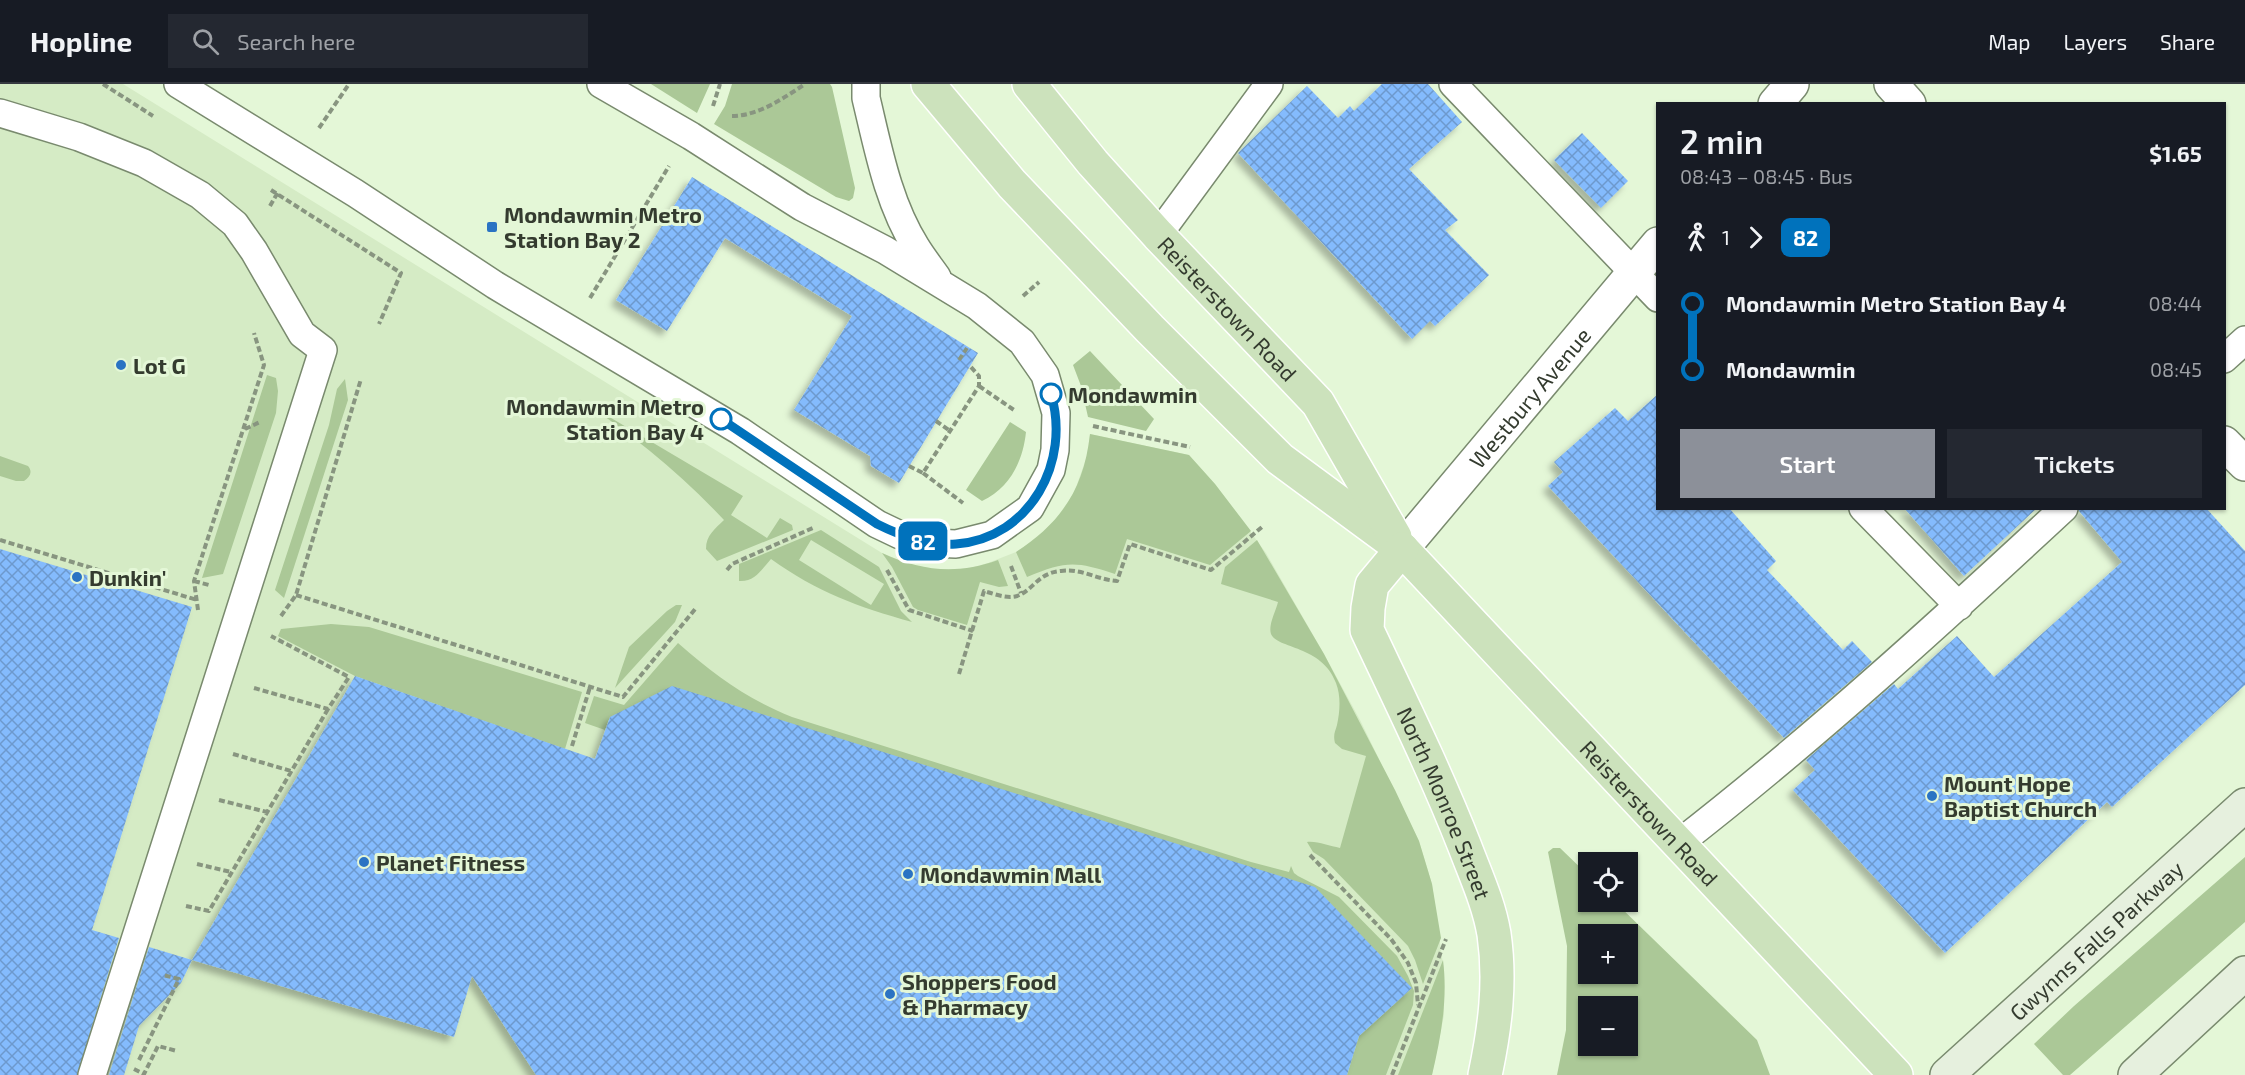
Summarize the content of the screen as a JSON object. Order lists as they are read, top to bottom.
{
  "streets": {
    "main road": ["Reisterstown Road", "North Monroe Street", "Gwynns Falls Parkway"],
    "street": ["Westbury Avenue"]
  },
  "crossings": [
    ["Reisterstown Road", "Westbury Avenue"],
    ["Reisterstown Road", "North Monroe Street"],
    ["Westbury Avenue", "North Monroe Street"]
  ],
  "places": {
    "transit": ["Mondawmin Metro Station Bay 2"],
    "other": [
      "Lot G",
      "Mondawmin",
      "Mondawmin Metro Station Bay 4",
      "Dunkin'",
      "Mount Hope Baptist Church",
      "Planet Fitness",
      "Mondawmin Mall",
      "Shoppers Food & Pharmacy"
    ]
  },
  "lines": ["bus line 82"],
  "page": {
    "header": "Hopline",
    "search": "Search here",
    "nav": ["Map", "Layers", "Share"],
    "on_map": "82",
    "heading": ["2 min", "08:43 – 08:45 · Bus", "$1.65"],
    "legs": ["1", "82"],
    "list": [
      {
        "name": "Mondawmin Metro Station Bay 4",
        "value": "08:44"
      },
      {
        "name": "Mondawmin",
        "value": "08:45"
      }
    ],
    "buttons": ["Start", "Tickets"],
    "map_buttons": ["+", "−"]
  }
}
